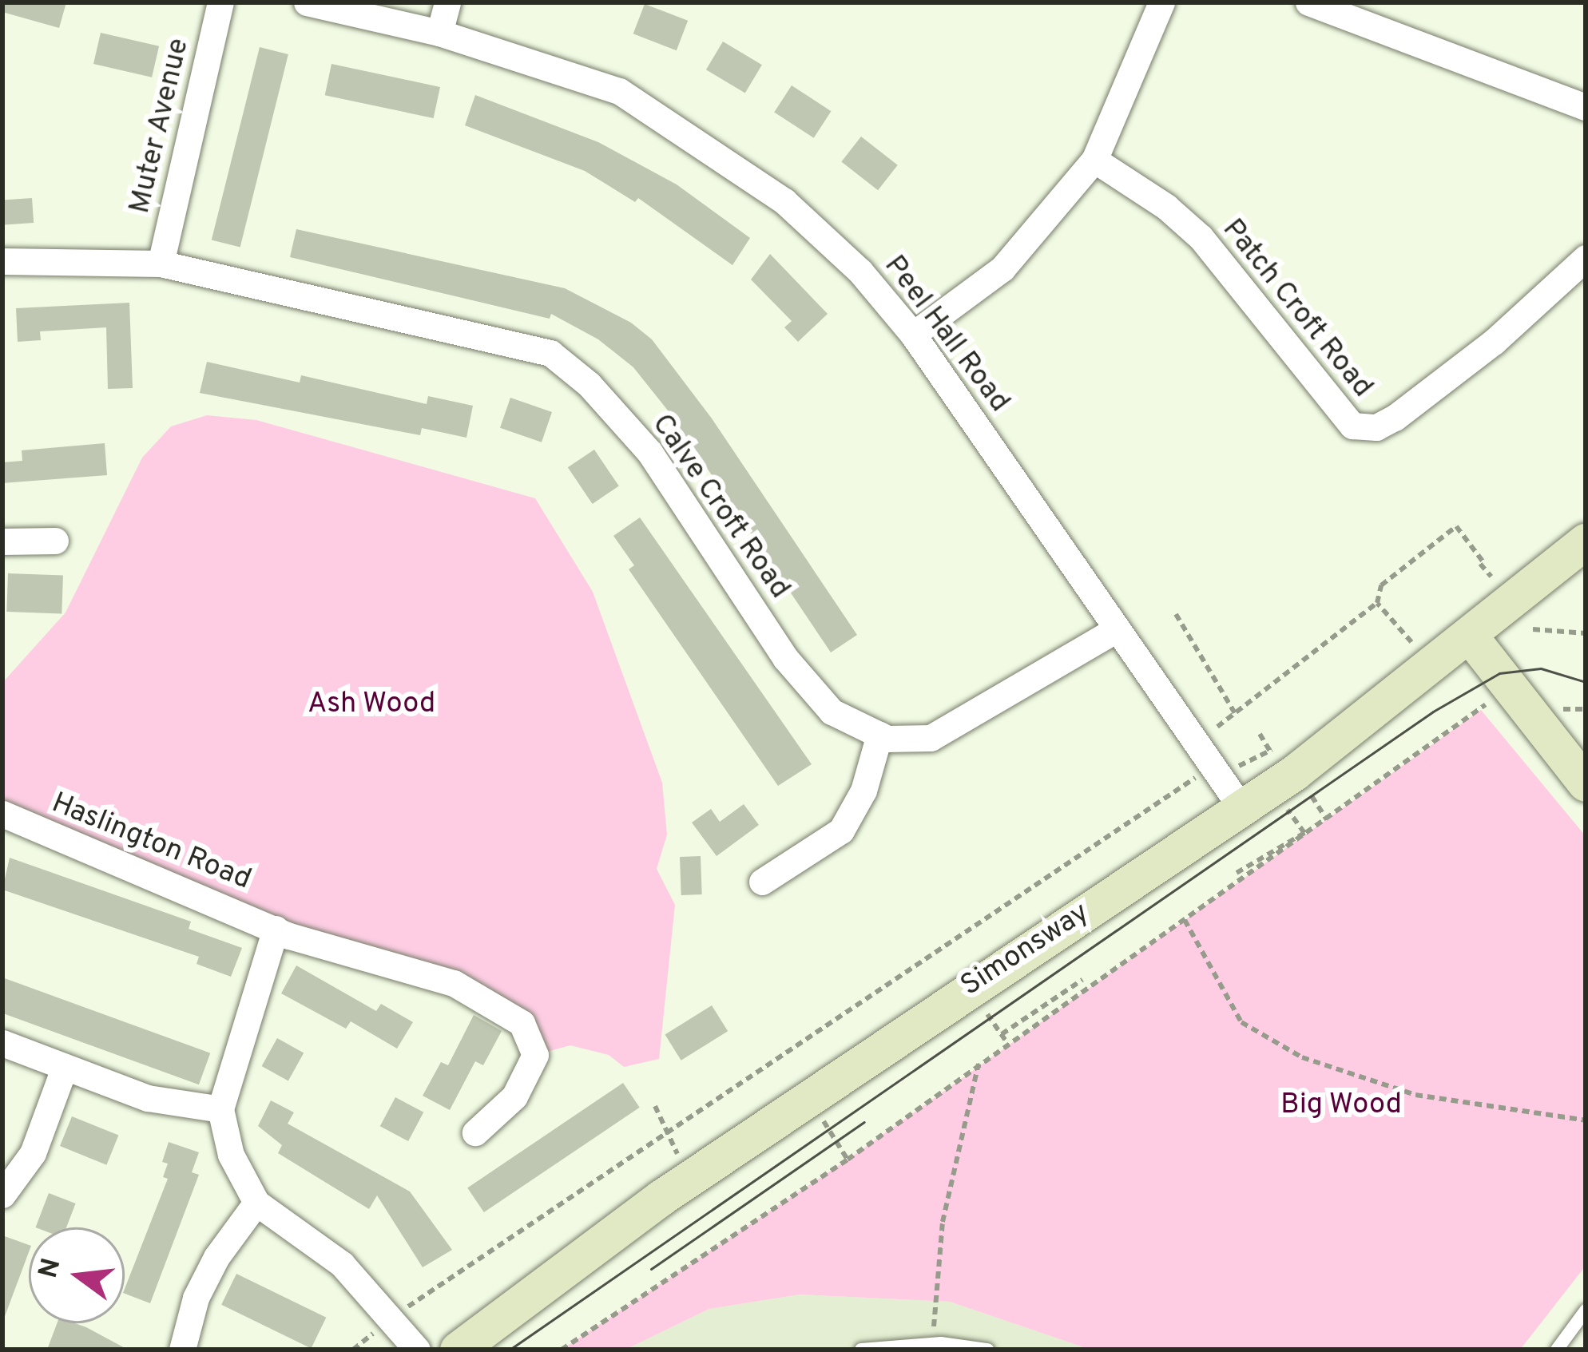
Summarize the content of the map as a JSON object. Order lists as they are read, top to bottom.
{
  "streets": {
    "street": [
      "Muter Avenue",
      "Patch Croft Road",
      "Peel Hall Road",
      "Calve Croft Road",
      "Haslington Road",
      "Simonsway"
    ]
  },
  "crossings": [
    ["Muter Avenue", "Calve Croft Road"],
    ["Peel Hall Road", "Calve Croft Road"],
    ["Peel Hall Road", "Simonsway"]
  ],
  "parks": ["Ash Wood", "Big Wood"],
  "north": "left"
}
